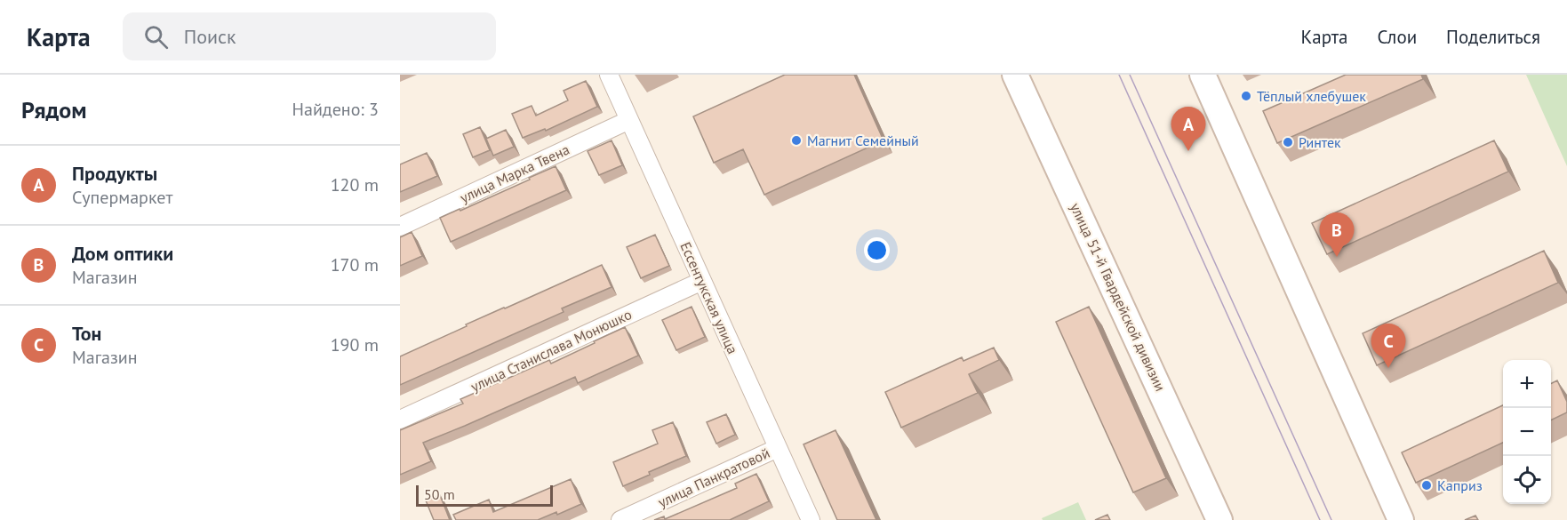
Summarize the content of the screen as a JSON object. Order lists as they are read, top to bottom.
{
  "streets": {
    "main road": ["улица 51-й Гвардейской дивизии"],
    "street": [
      "улица Марка Твена",
      "Ессентукская улица",
      "улица Станислава Монюшко",
      "улица Панкратовой"
    ]
  },
  "crossings": [
    ["улица Марка Твена", "Ессентукская улица"],
    ["Ессентукская улица", "улица Станислава Монюшко"],
    ["Ессентукская улица", "улица Панкратовой"]
  ],
  "places": [
    "Тёплый хлебушек",
    "Магнит Семейный",
    "Ринтек",
    "Каприз"
  ],
  "scale_bar": "50 m",
  "page": {
    "header": "Карта",
    "search": "Поиск",
    "nav": ["Карта", "Слои", "Поделиться"],
    "heading": ["Рядом", "Найдено: 3"],
    "pins": ["A", "B", "C"],
    "list": [
      {
        "mark": "A",
        "name": "Продукты",
        "note": "Супермаркет",
        "value": "120 m"
      },
      {
        "mark": "B",
        "name": "Дом оптики",
        "note": "Магазин",
        "value": "170 m"
      },
      {
        "mark": "C",
        "name": "Тон",
        "note": "Магазин",
        "value": "190 m"
      }
    ],
    "map_buttons": ["+", "−"],
    "scale": "50 m"
  }
}
